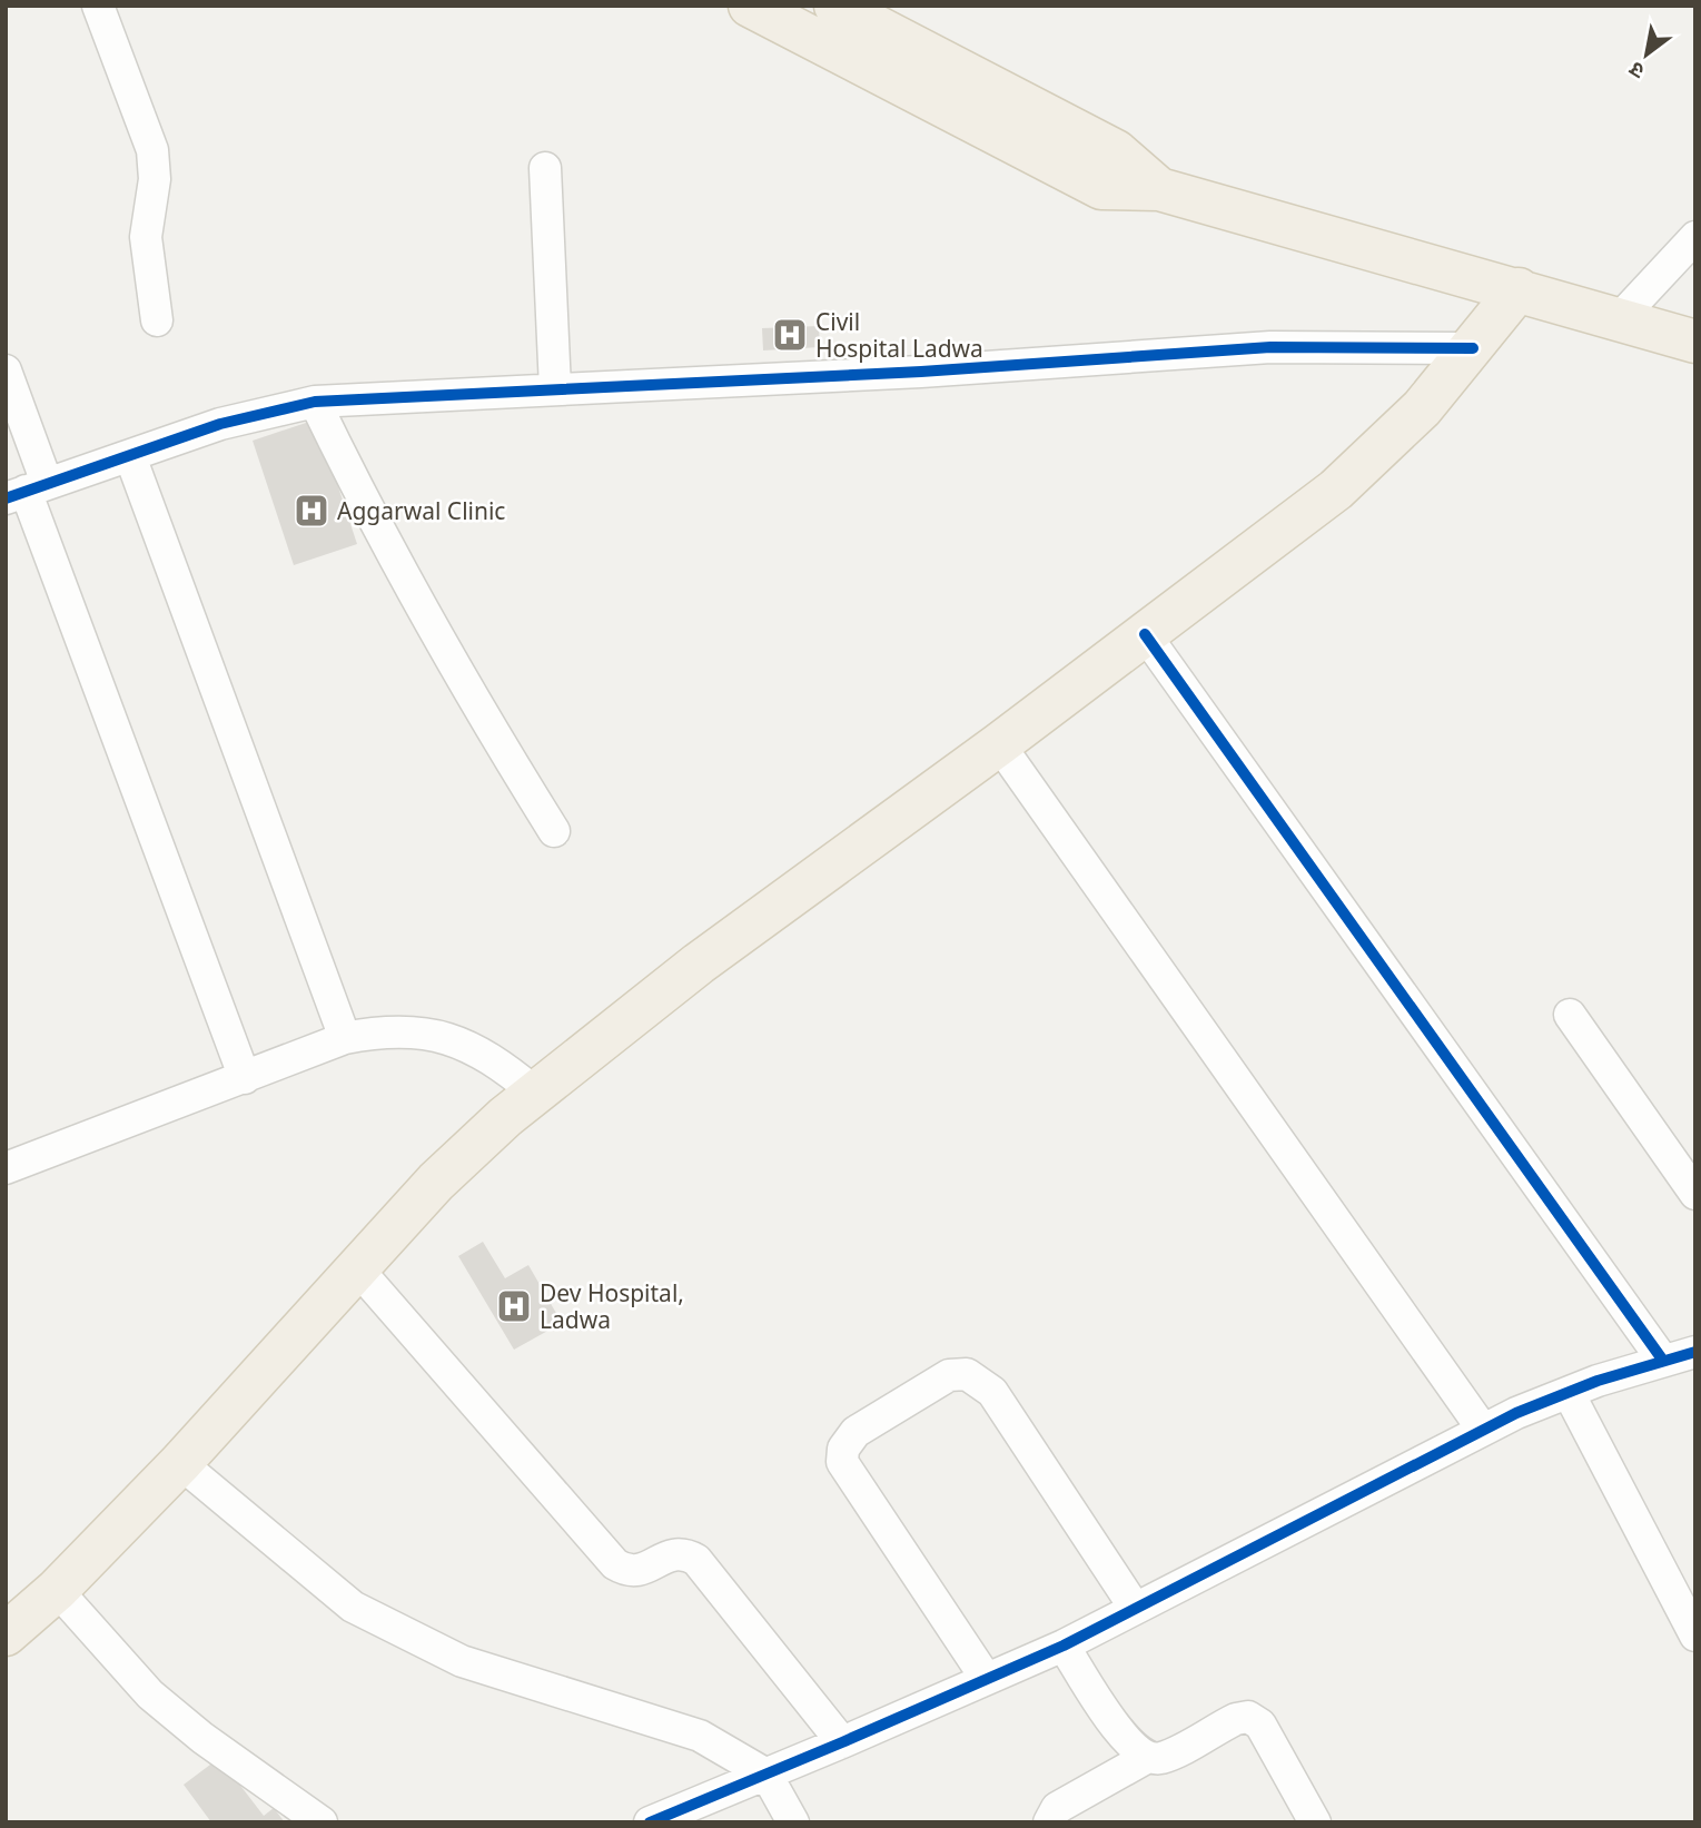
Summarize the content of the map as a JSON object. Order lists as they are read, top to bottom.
{
  "places": {
    "hospital": ["Civil Hospital Ladwa", "Aggarwal Clinic", "Dev Hospital, Ladwa"]
  },
  "north": "bottom left"
}
